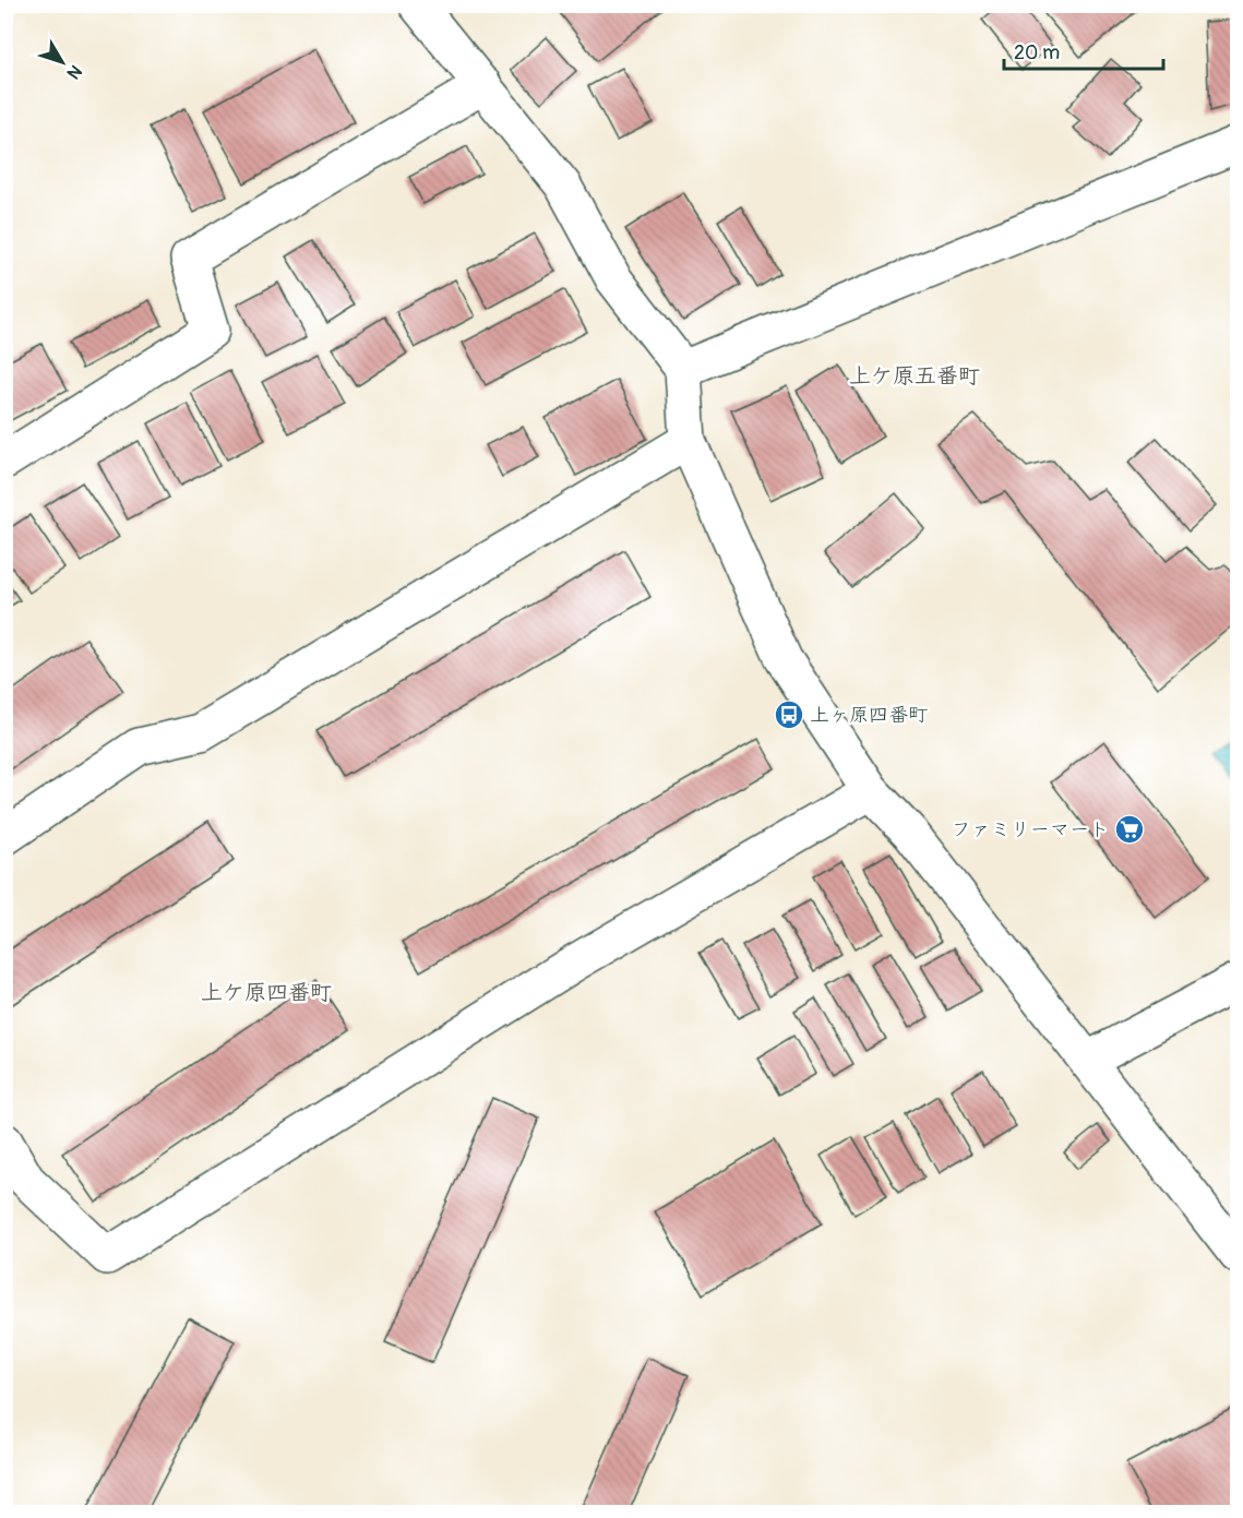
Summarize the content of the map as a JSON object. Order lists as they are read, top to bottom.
{
  "districts": ["上ケ原五番町", "上ケ原四番町"],
  "places": {
    "bus stop": ["上ヶ原四番町"],
    "supermarket": ["ファミリーマート"]
  },
  "scale_bar": "20 m",
  "north": "bottom right"
}
